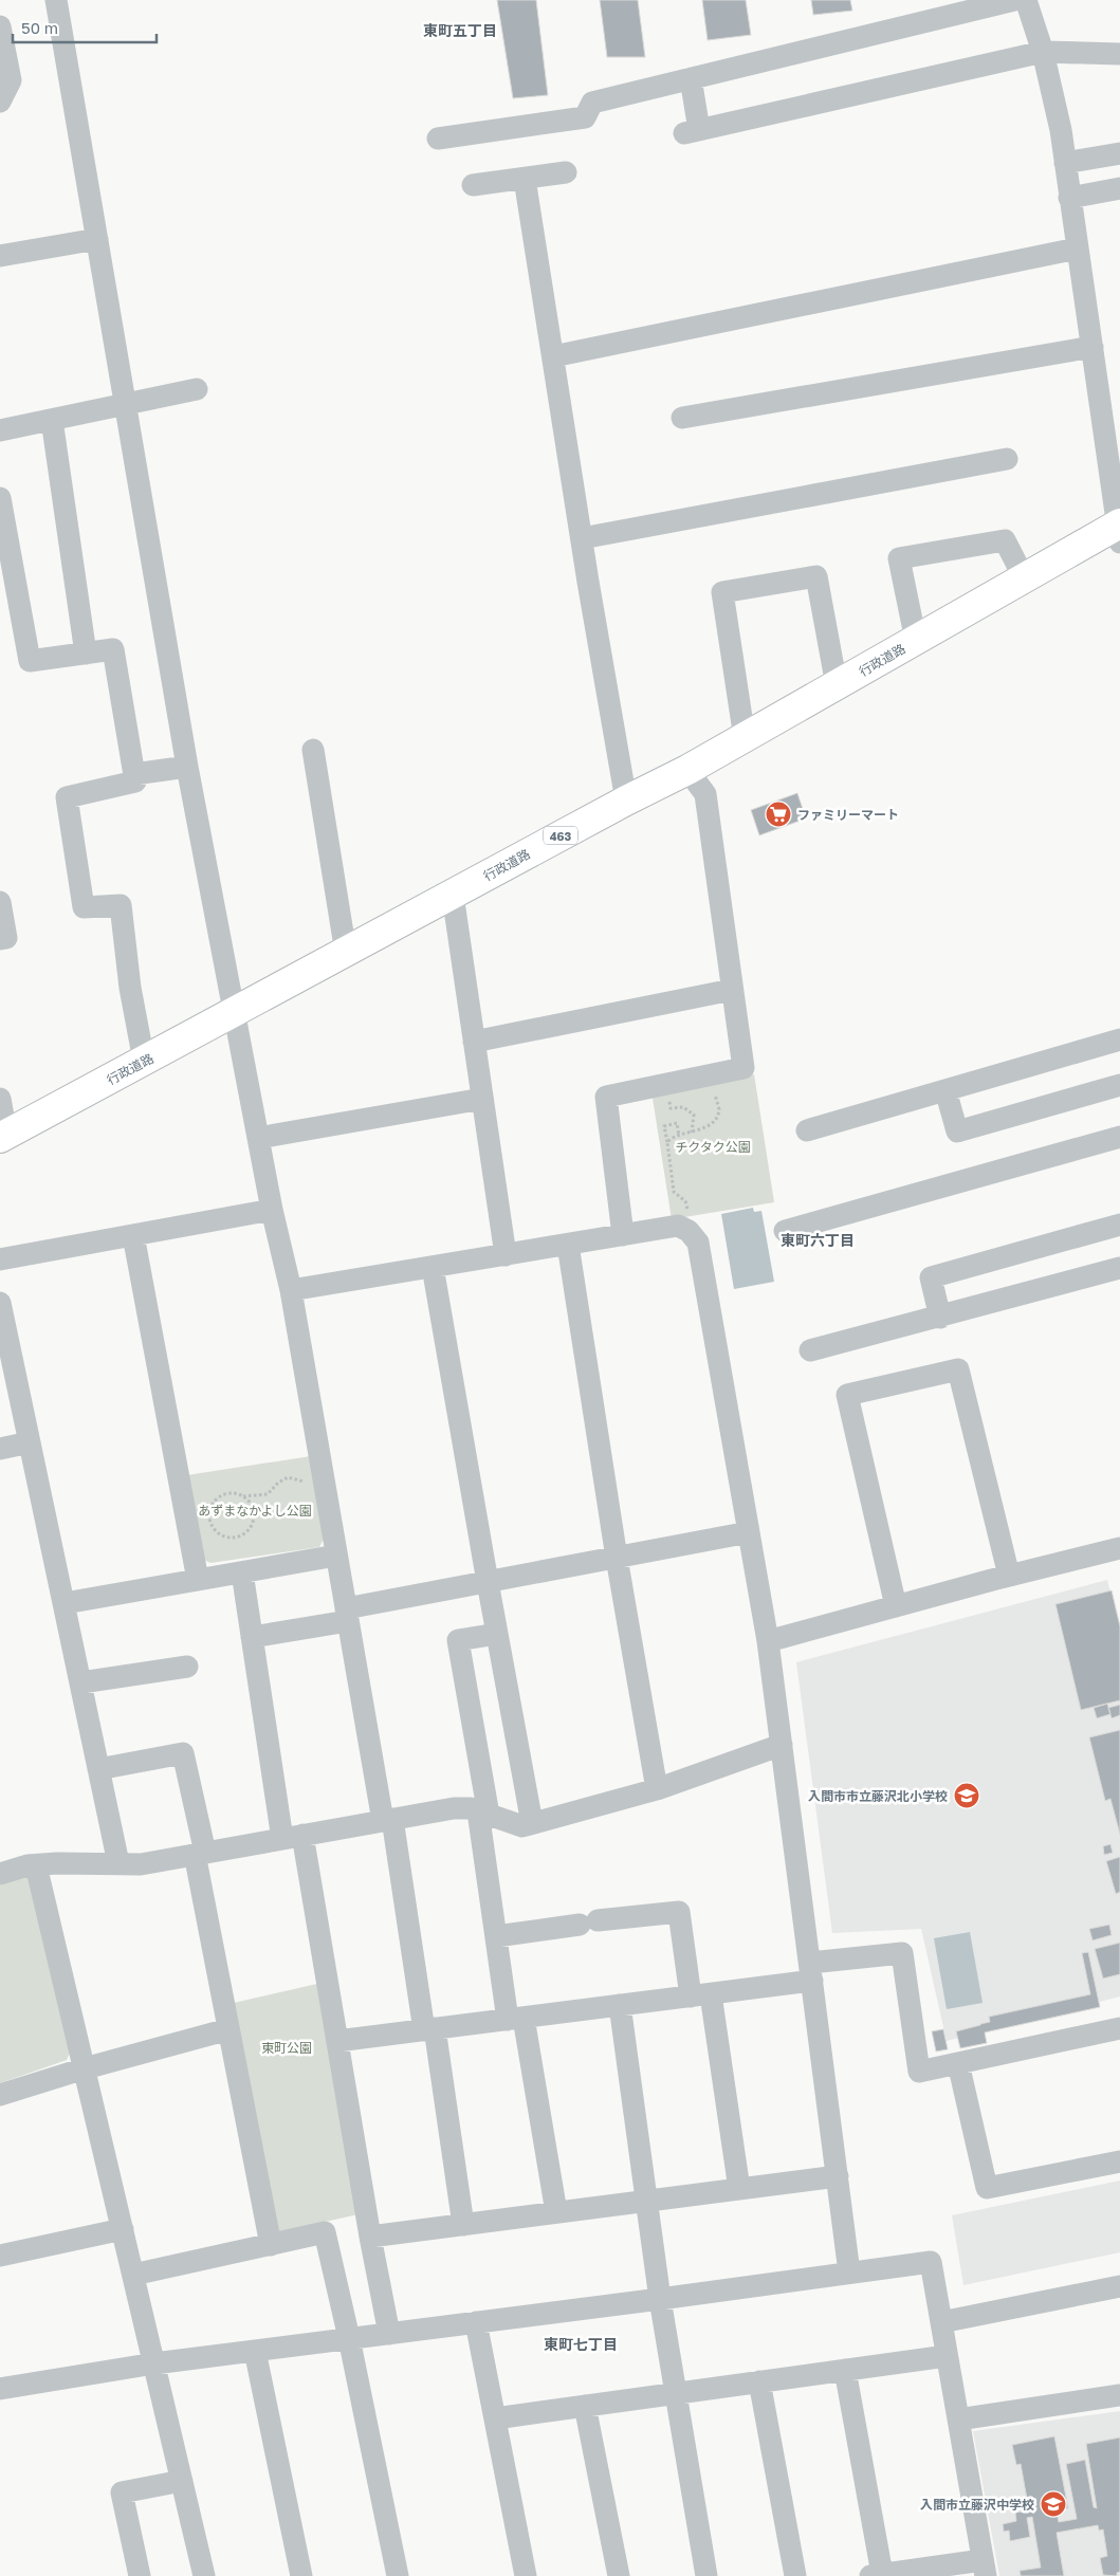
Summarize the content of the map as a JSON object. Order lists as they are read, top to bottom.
{
  "streets": {
    "highway": ["行政道路", "463"]
  },
  "districts": ["東町五丁目", "東町六丁目", "東町七丁目"],
  "parks": ["チクタク公園", "あずまなかよし公園", "東町公園"],
  "places": {
    "supermarket": ["ファミリーマート"],
    "school or university": ["入間市市立藤沢北小学校", "入間市立藤沢中学校"]
  },
  "scale_bar": "50 m"
}
